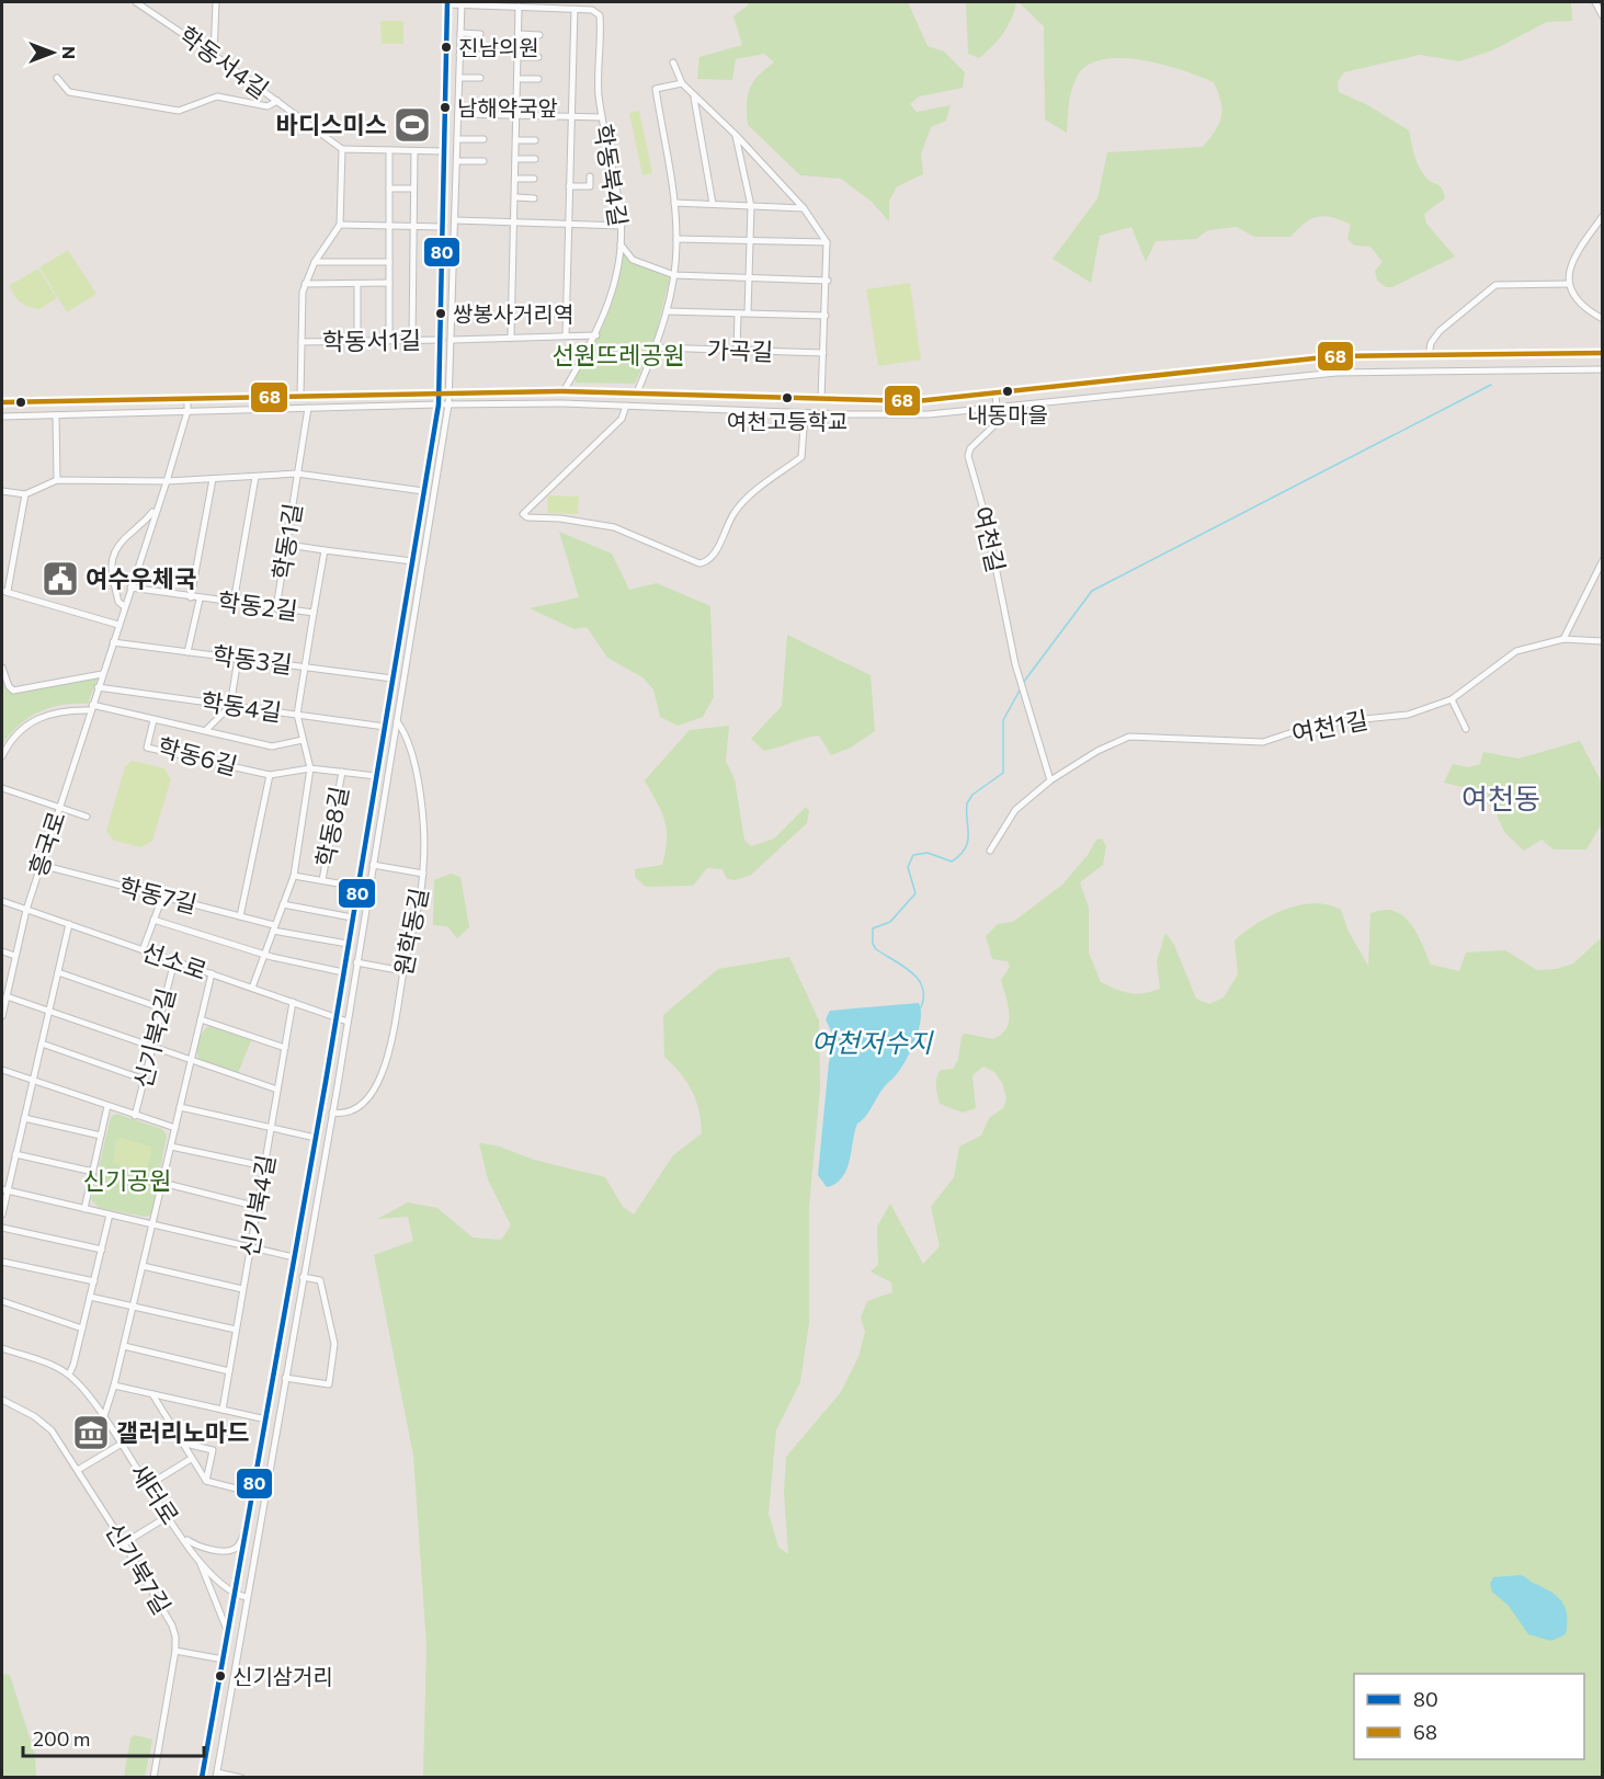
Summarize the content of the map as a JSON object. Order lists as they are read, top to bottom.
{
  "streets": {
    "street": [
      "학동서4길",
      "학동북4길",
      "학동서1길",
      "가곡길",
      "여천길",
      "학동1길",
      "학동2길",
      "학동3길",
      "학동4길",
      "여천1길",
      "학동6길",
      "학동8길",
      "흥국로",
      "학동7길",
      "원학동길",
      "선소로",
      "신기북2길",
      "신기북4길",
      "새터로",
      "신기북7길"
    ]
  },
  "crossings": [
    ["여천길", "여천1길"],
    ["학동1길", "학동2길"],
    ["학동1길", "흥국로"],
    ["학동2길", "흥국로"],
    ["학동3길", "흥국로"],
    ["학동4길", "학동8길"],
    ["학동4길", "흥국로"],
    ["학동6길", "학동8길"],
    ["학동6길", "학동7길"],
    ["학동8길", "학동7길"],
    ["학동8길", "선소로"],
    ["흥국로", "학동7길"],
    ["흥국로", "선소로"],
    ["선소로", "신기북2길"],
    ["선소로", "신기북4길"]
  ],
  "districts": ["여천동"],
  "water": ["여천저수지"],
  "parks": ["선원뜨레공원", "신기공원"],
  "places": {
    "other": [
      "진남의원",
      "남해약국앞",
      "쌍봉사거리역",
      "내동마을",
      "여천고등학교",
      "신기삼거리"
    ],
    "sports": ["바디스미스"],
    "public building": ["여수우체국"],
    "museum": ["갤러리노마드"]
  },
  "lines": ["transit line 80", "transit line 68"],
  "legend": ["80", "68"],
  "scale_bar": "200 m",
  "north": "right"
}
